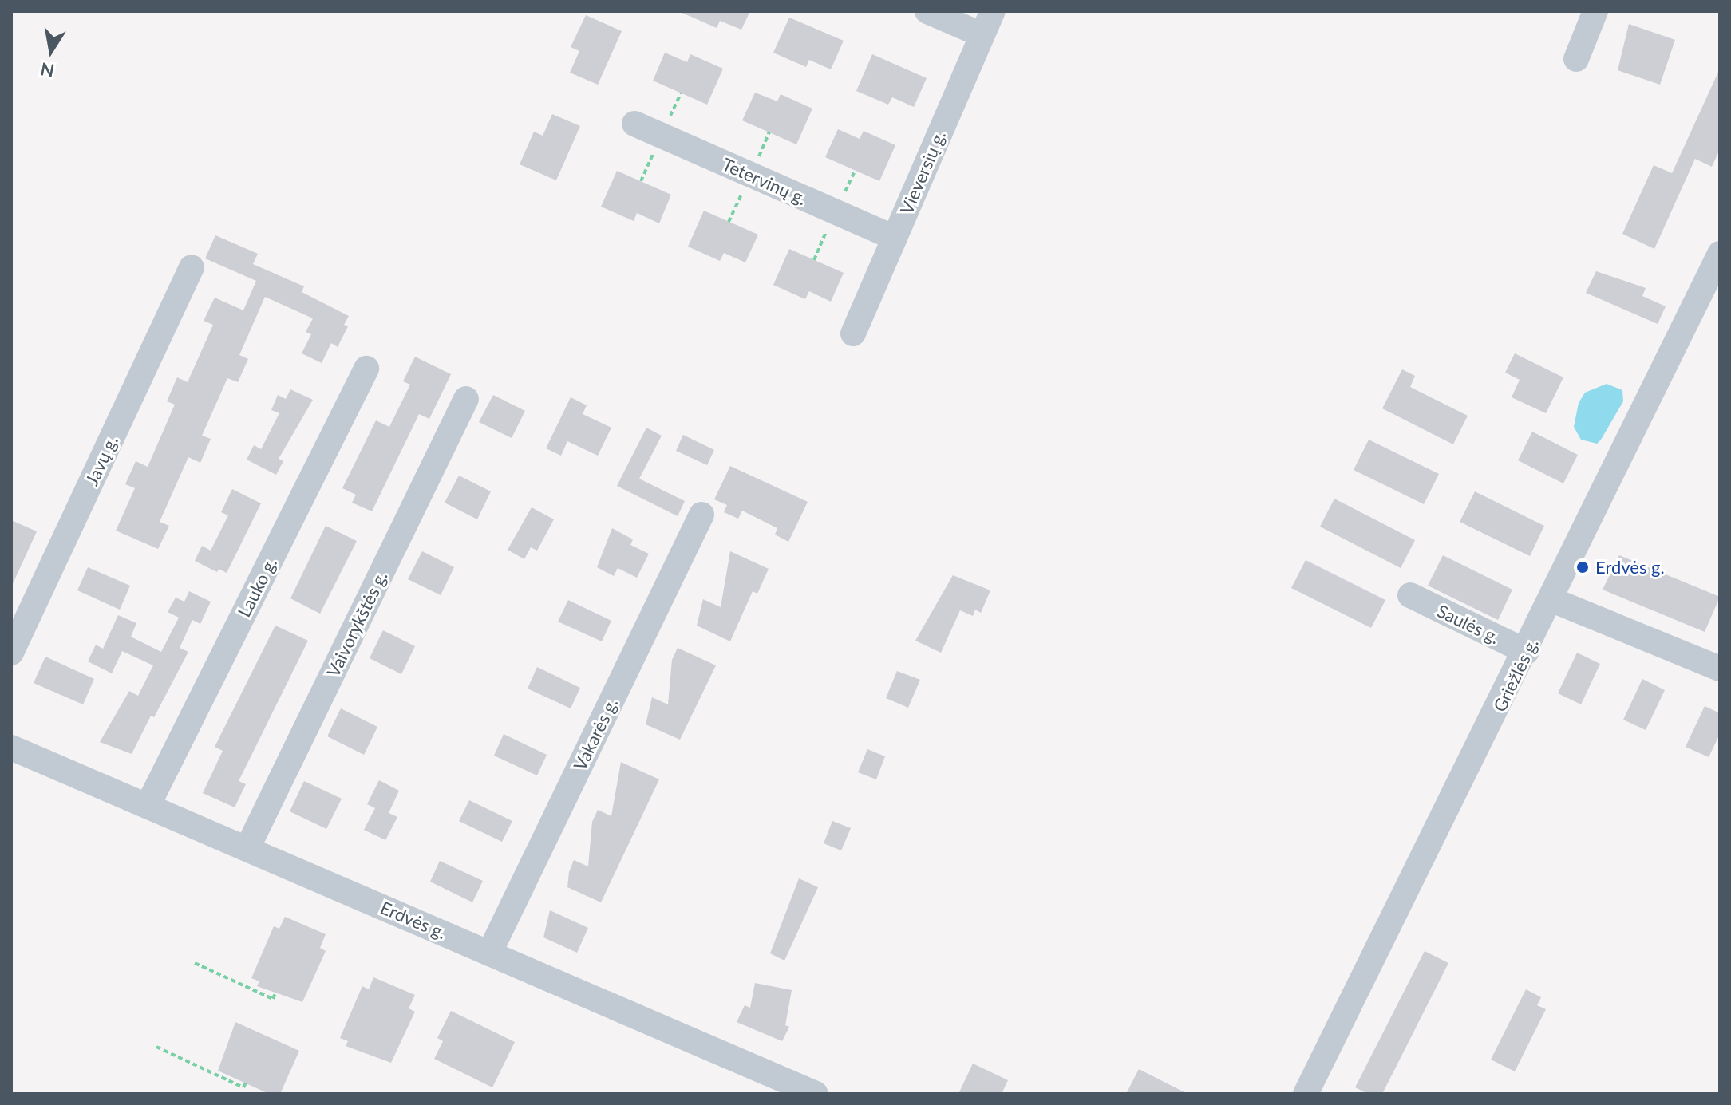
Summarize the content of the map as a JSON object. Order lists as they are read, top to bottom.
{
  "streets": {
    "street": [
      "Vieversių g.",
      "Tetervinų g.",
      "Javų g.",
      "Lauko g.",
      "Vaivorykštės g.",
      "Saulės g.",
      "Griežlės g.",
      "Vakarės g.",
      "Erdvės g."
    ]
  },
  "crossings": [
    ["Vieversių g.", "Tetervinų g."],
    ["Lauko g.", "Erdvės g."],
    ["Vaivorykštės g.", "Erdvės g."],
    ["Saulės g.", "Griežlės g."],
    ["Vakarės g.", "Erdvės g."]
  ],
  "places": ["Erdvės g."],
  "north": "bottom"
}
